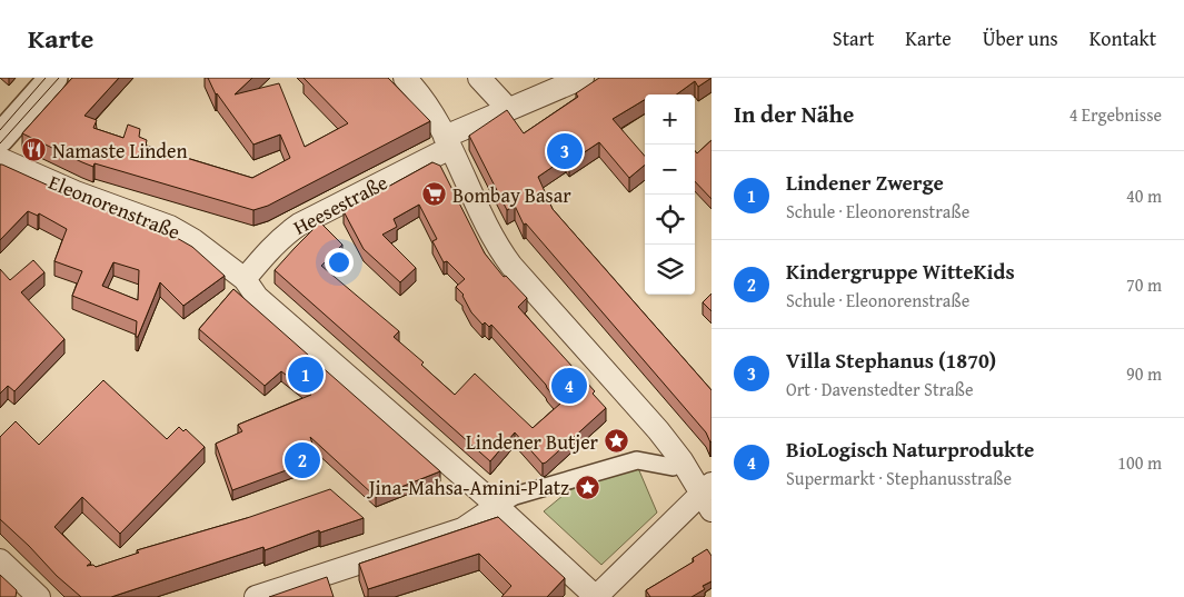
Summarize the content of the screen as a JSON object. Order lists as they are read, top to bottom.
{
  "streets": {
    "street": ["Heesestraße", "Eleonorenstraße"]
  },
  "crossings": [
    ["Heesestraße", "Eleonorenstraße"]
  ],
  "places": {
    "restaurant": ["Namaste Linden"],
    "supermarket": ["Bombay Basar"],
    "place": ["Lindener Butjer", "Jina-Mahsa-Amini-Platz"]
  },
  "page": {
    "header": "Karte",
    "nav": [
      "Start",
      "Karte",
      "Über uns",
      "Kontakt"
    ],
    "heading": ["In der Nähe", "4 Ergebnisse"],
    "map_buttons": ["+", "−"],
    "pins": [
      "3",
      "1",
      "4",
      "2"
    ],
    "list": [
      {
        "mark": "1",
        "name": "Lindener Zwerge",
        "note": "Schule · Eleonorenstraße",
        "value": "40 m"
      },
      {
        "mark": "2",
        "name": "Kindergruppe WitteKids",
        "note": "Schule · Eleonorenstraße",
        "value": "70 m"
      },
      {
        "mark": "3",
        "name": "Villa Stephanus (1870)",
        "note": "Ort · Davenstedter Straße",
        "value": "90 m"
      },
      {
        "mark": "4",
        "name": "BioLogisch Naturprodukte",
        "note": "Supermarkt · Stephanusstraße",
        "value": "100 m"
      }
    ]
  }
}
